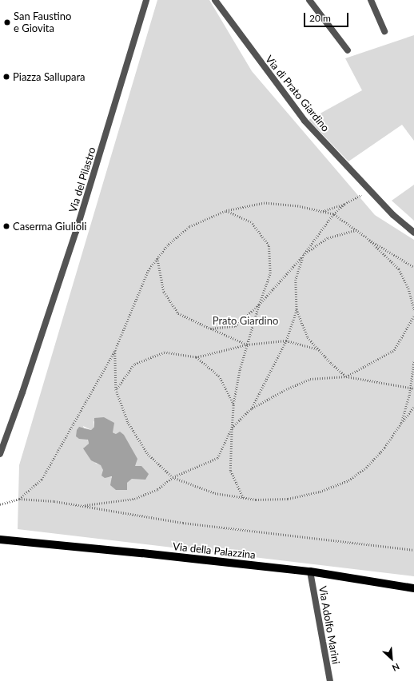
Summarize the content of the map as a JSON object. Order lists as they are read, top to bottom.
{
  "streets": {
    "main road": ["Via della Palazzina"],
    "street": ["Via di Prato Giardino", "Via del Pilastro", "Via Adolfo Marini"]
  },
  "crossings": [
    ["Via della Palazzina", "Via Adolfo Marini"]
  ],
  "parks": ["Prato Giardino"],
  "places": ["San Faustino e Giovita", "Piazza Sallupara", "Caserma Giulioli"],
  "scale_bar": "20 m",
  "north": "bottom right"
}
